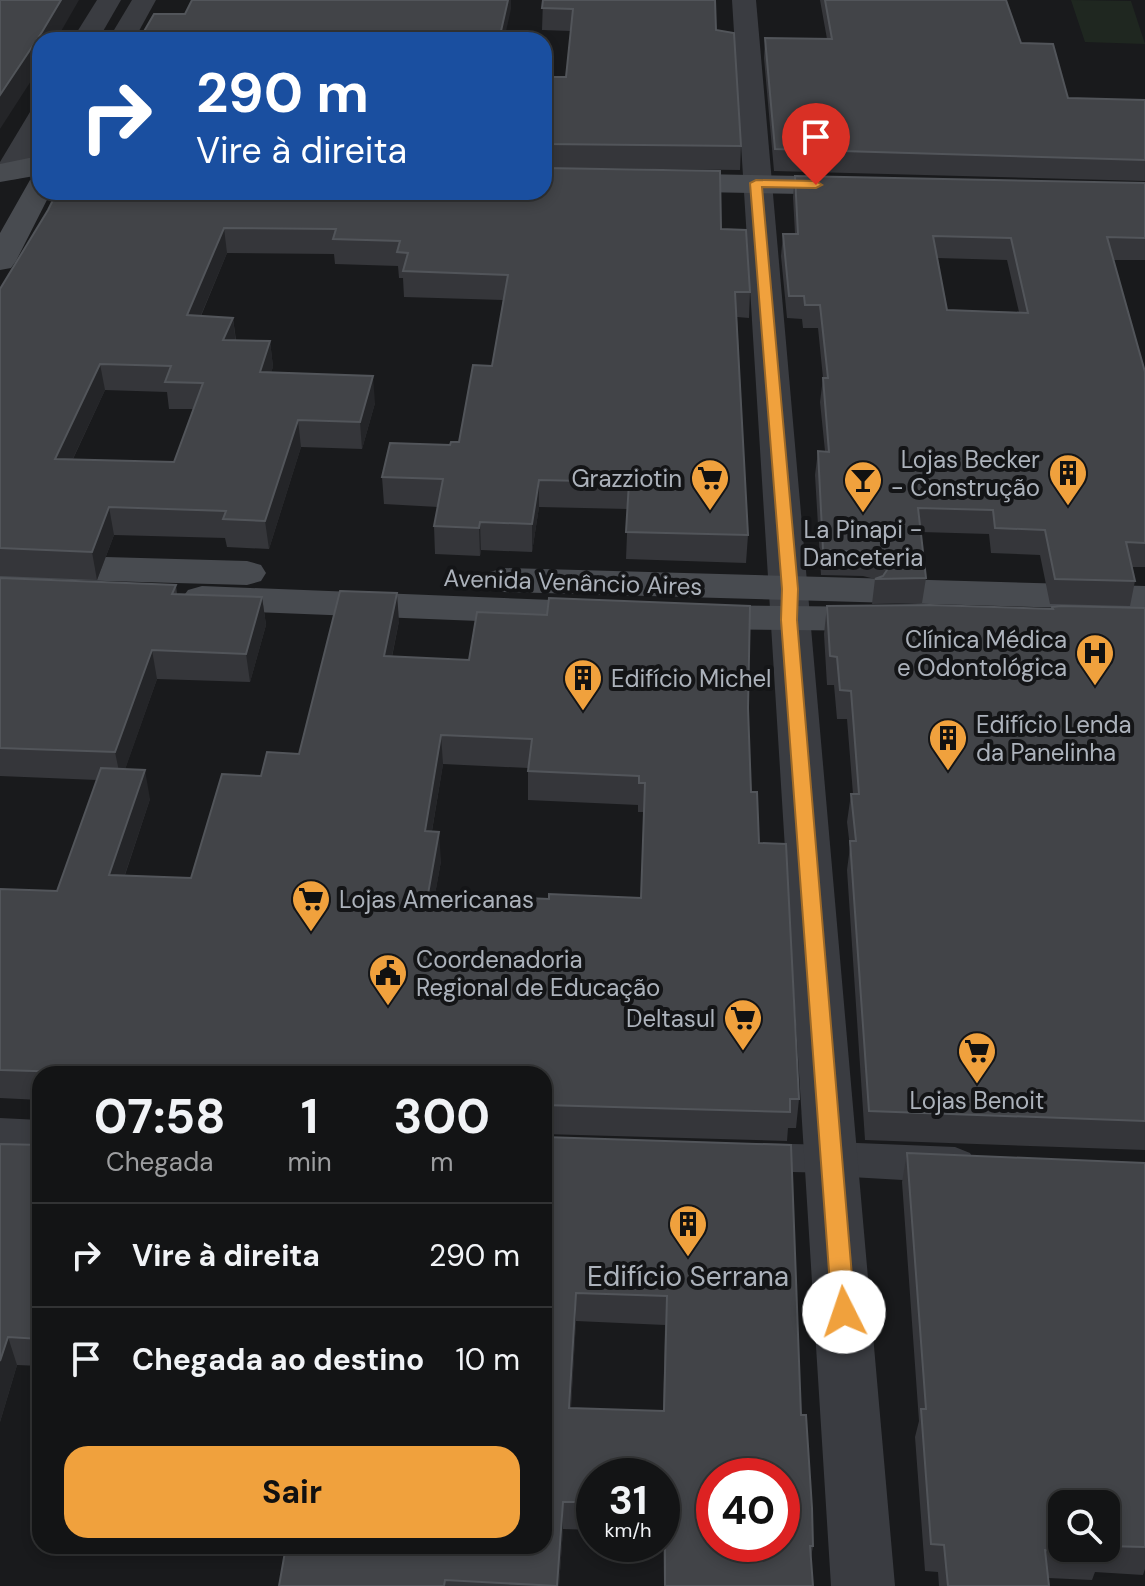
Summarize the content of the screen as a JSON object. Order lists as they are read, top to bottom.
{
  "streets": {
    "main road": ["Avenida Venâncio Aires"]
  },
  "places": {
    "building": [
      "Lojas Becker - Construção",
      "Edifício Michel",
      "Edifício Lenda da Panelinha",
      "Edifício Serrana"
    ],
    "supermarket": [
      "Grazziotin",
      "Lojas Americanas",
      "Deltasul",
      "Lojas Benoit"
    ],
    "bar": ["La Pinapi - Danceteria"],
    "hospital": ["Clínica Médica e Odontológica"],
    "public building": ["Coordenadoria Regional de Educação"]
  },
  "page": {
    "turn": ["290 m", "Vire à direita"],
    "eta": [
      "07:58",
      "Chegada",
      "1",
      "min",
      "300",
      "m"
    ],
    "list": [
      {
        "name": "Vire à direita",
        "value": "290 m"
      },
      {
        "name": "Chegada ao destino",
        "value": "10 m"
      }
    ],
    "buttons": "Sair",
    "speed": "31 km/h",
    "limit": "40"
  }
}
